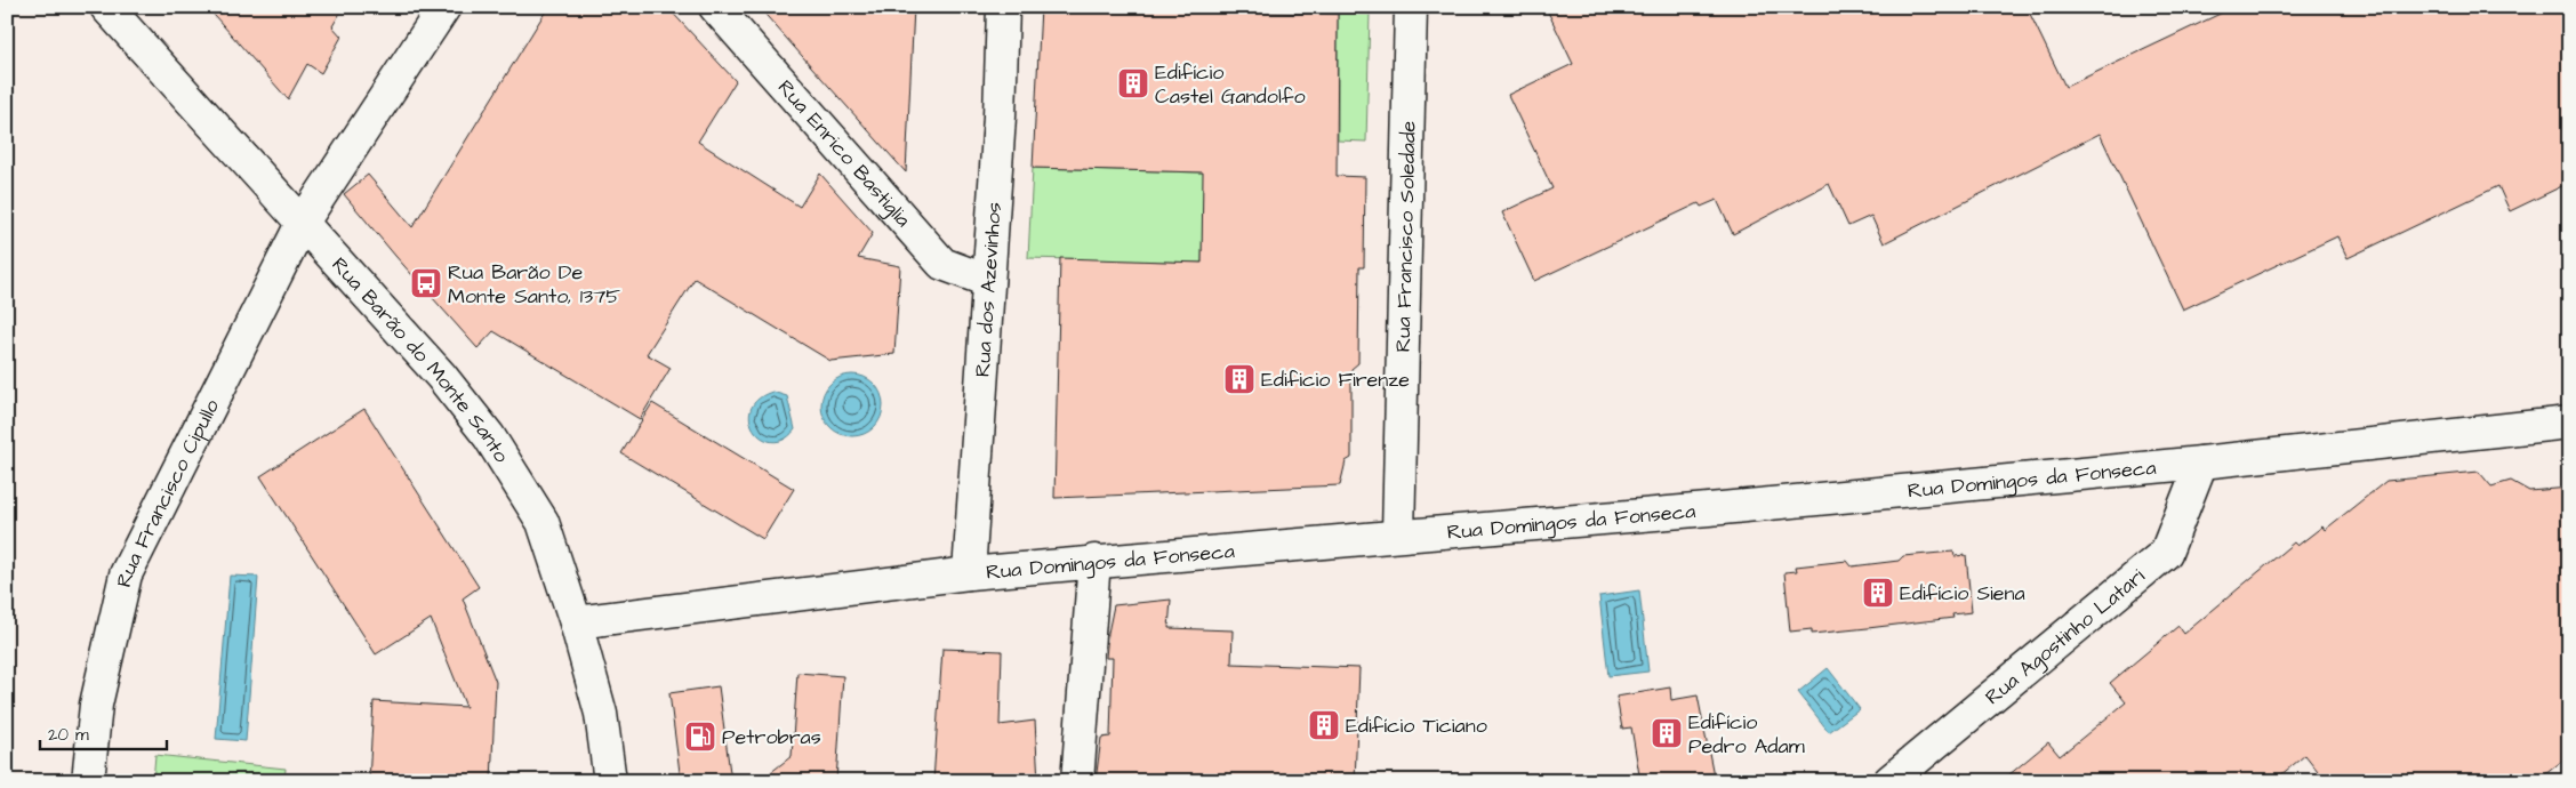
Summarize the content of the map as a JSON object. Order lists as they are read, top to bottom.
{
  "streets": {
    "street": [
      "Rua Enrico Bastiglia",
      "Rua Francisco Soledade",
      "Rua dos Azevinhos",
      "Rua Barão do Monte Santo",
      "Rua Domingos da Fonseca",
      "Rua Francisco Cipullo",
      "Rua Agostinho Latari"
    ]
  },
  "crossings": [
    ["Rua Enrico Bastiglia", "Rua dos Azevinhos"],
    ["Rua Francisco Soledade", "Rua Domingos da Fonseca"],
    ["Rua dos Azevinhos", "Rua Domingos da Fonseca"],
    ["Rua Barão do Monte Santo", "Rua Domingos da Fonseca"],
    ["Rua Barão do Monte Santo", "Rua Francisco Cipullo"],
    ["Rua Domingos da Fonseca", "Rua Agostinho Latari"]
  ],
  "places": {
    "building": [
      "Edifício Castel Gandolfo",
      "Edificio Firenze",
      "Edifício Siena",
      "Edifício Ticiano",
      "Edifício Pedro Adam"
    ],
    "bus stop": ["Rua Barão De Monte Santo, 1375"],
    "fuel station": ["Petrobras"]
  },
  "scale_bar": "20 m"
}
